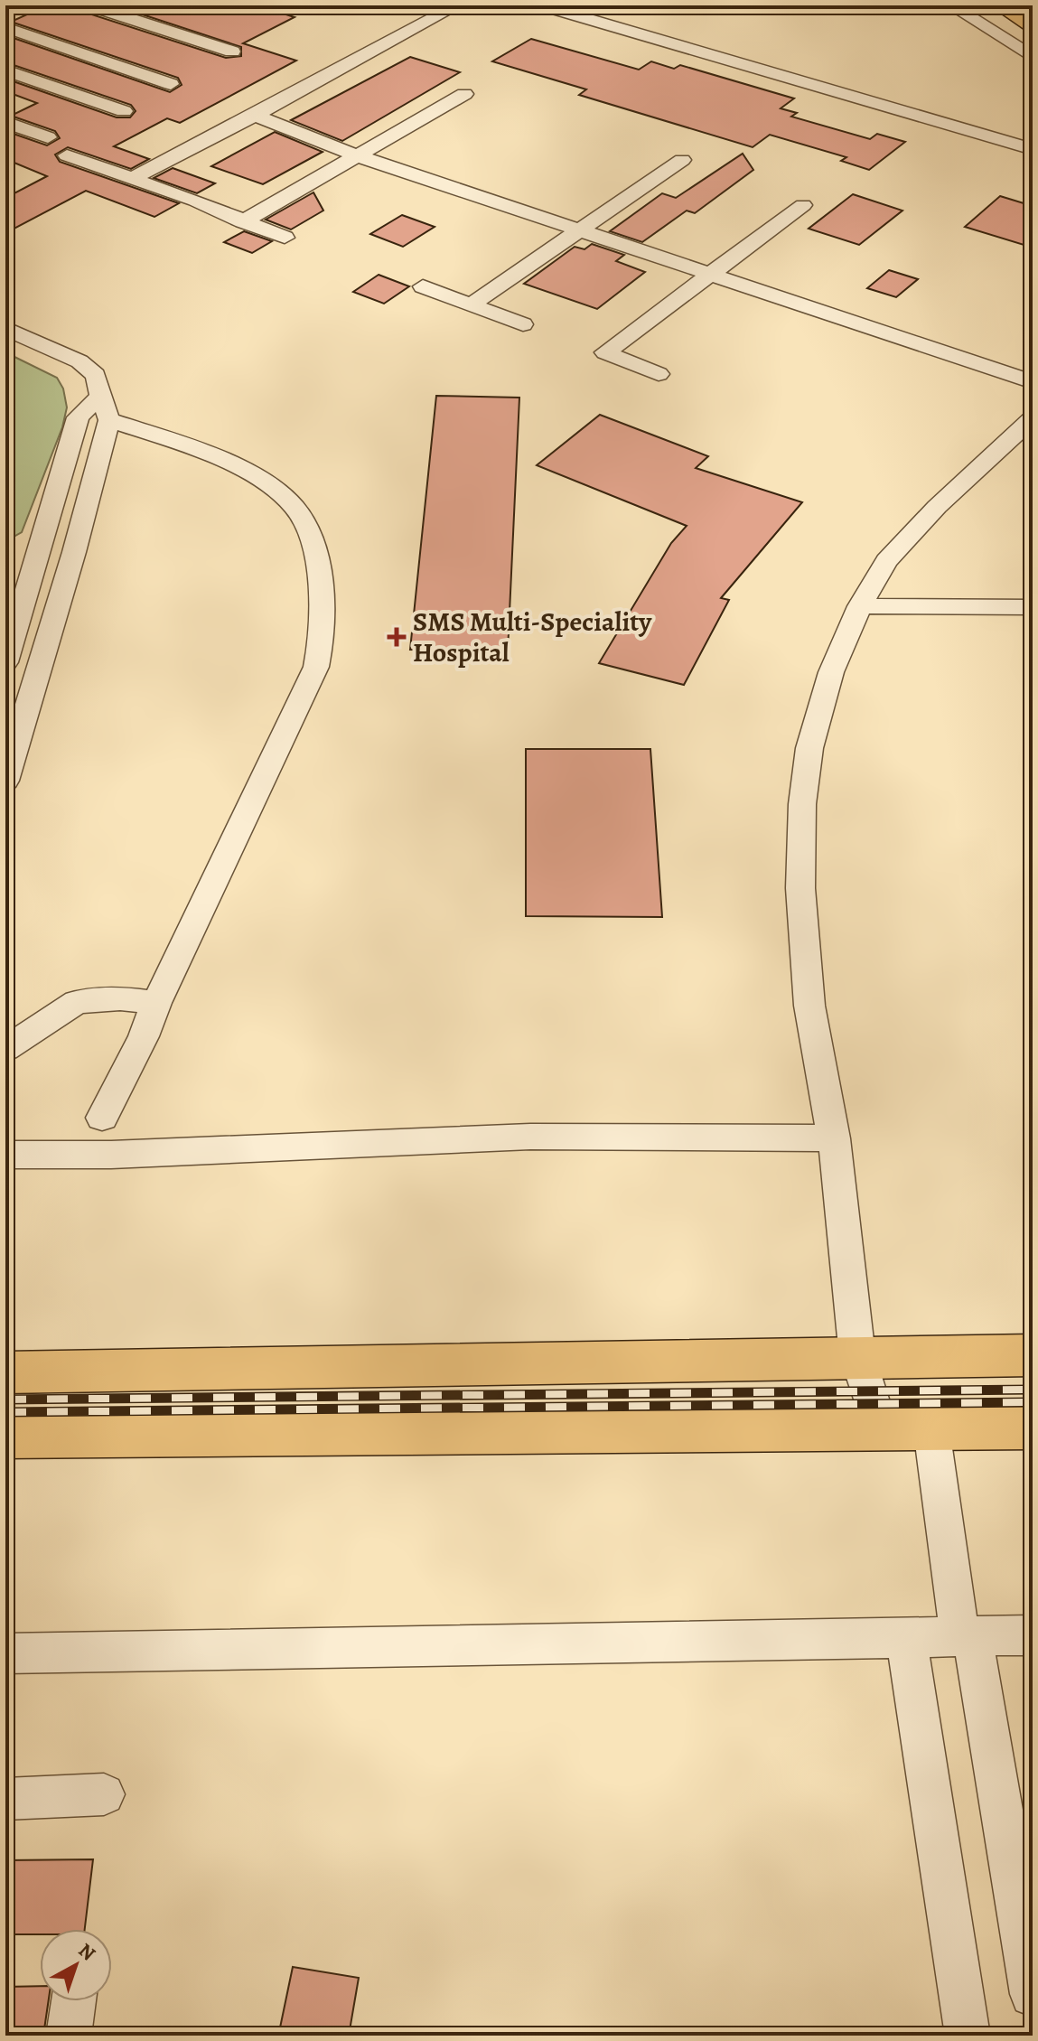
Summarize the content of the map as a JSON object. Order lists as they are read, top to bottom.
{
  "places": {
    "health": ["SMS Multi-Speciality Hospital"]
  },
  "north": "top right"
}
